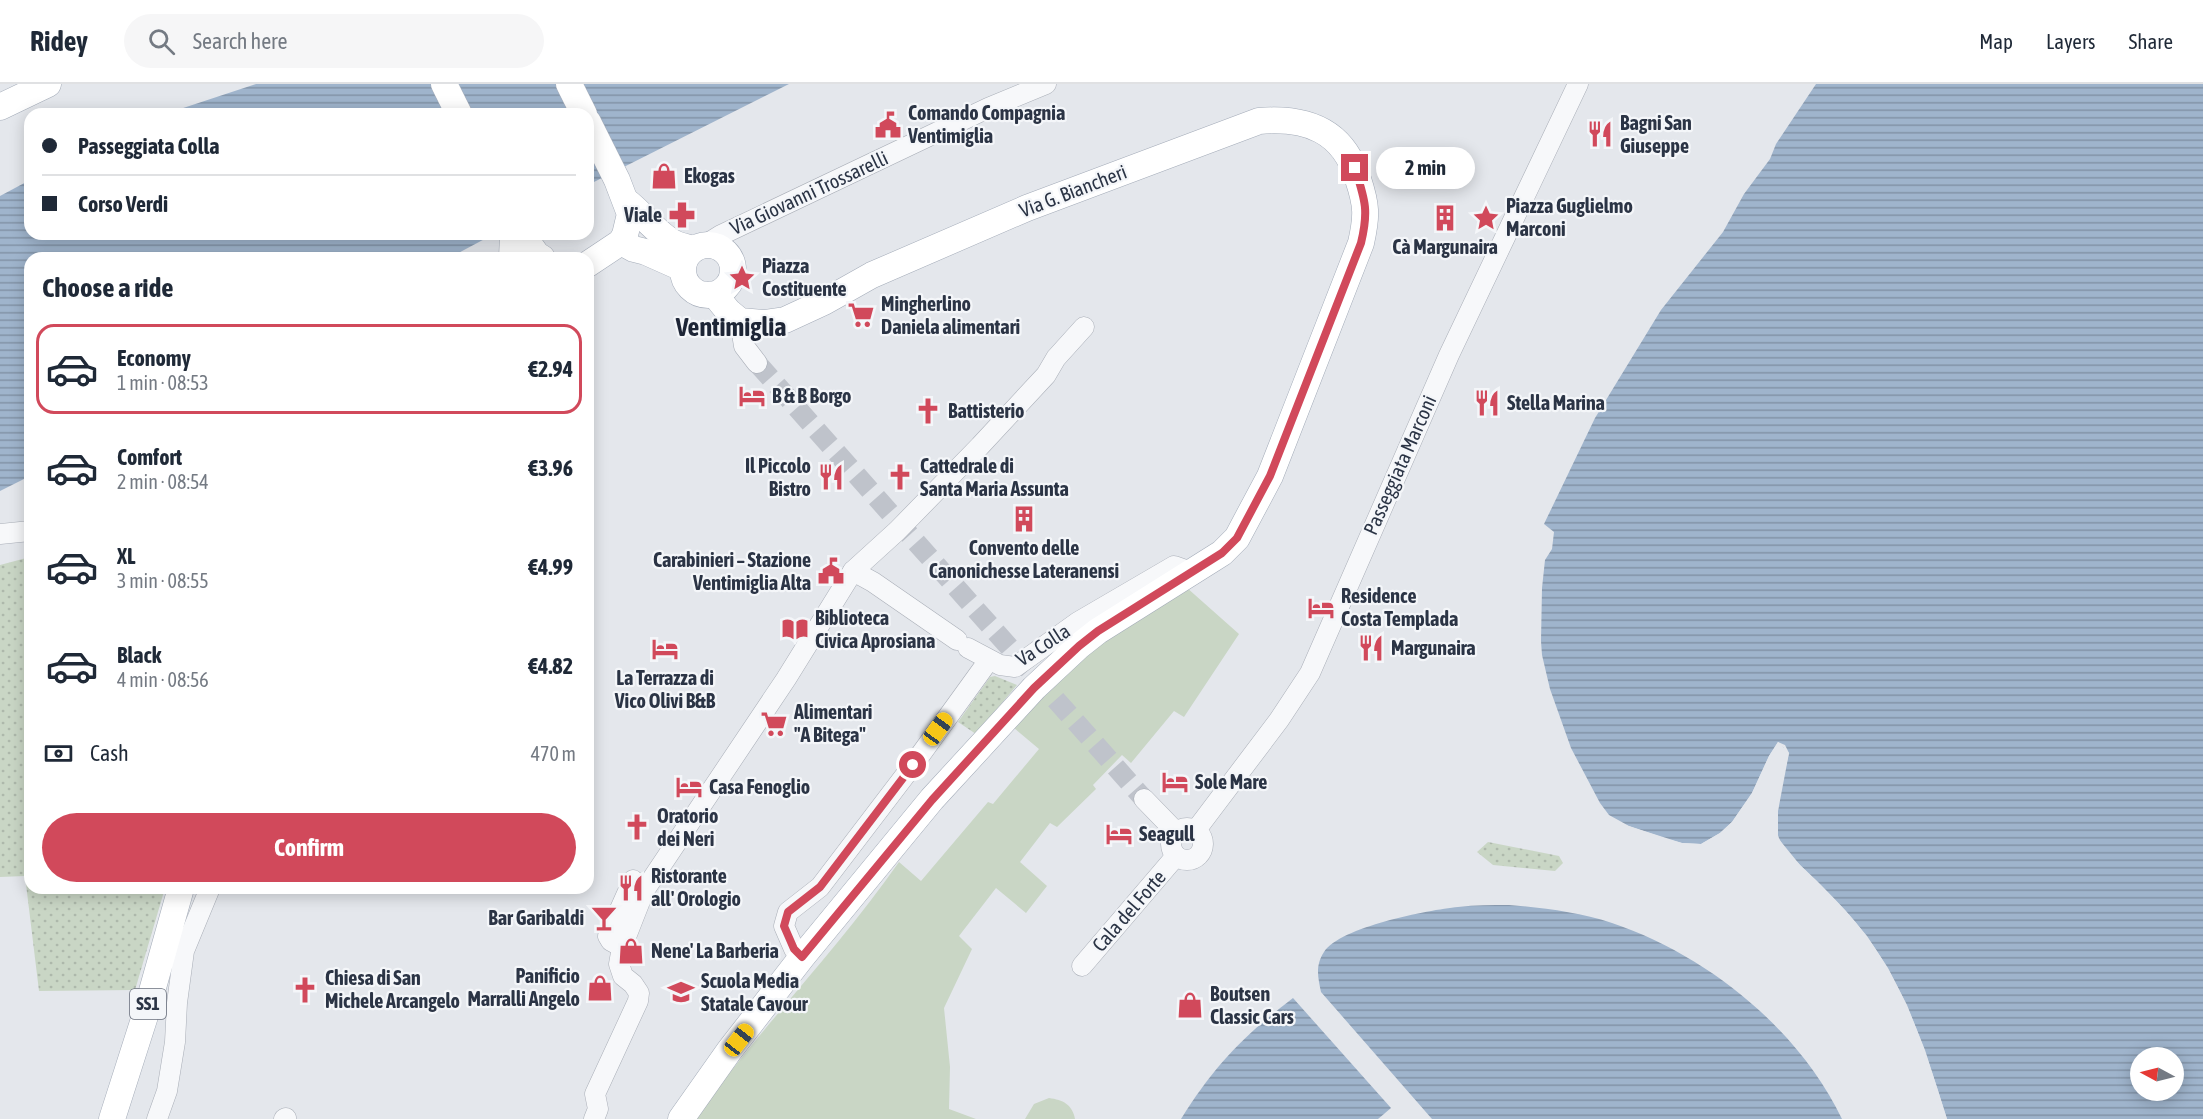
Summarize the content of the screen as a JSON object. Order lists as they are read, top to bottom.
{
  "streets": {
    "main road": ["Via G. Biancheri", "SS1"],
    "street": [
      "Via Giovanni Trossarelli",
      "Passeggiata Marconi",
      "Va Colla",
      "Cala del Forte"
    ]
  },
  "crossings": [
    ["Via G. Biancheri", "Va Colla"],
    ["Passeggiata Marconi", "Cala del Forte"]
  ],
  "districts": ["Ventimiglia"],
  "places": {
    "public building": ["Comando Compagnia Ventimiglia", "Carabinieri – Stazione Ventimiglia Alta"],
    "restaurant": [
      "Bagni San Giuseppe",
      "Stella Marina",
      "Il Piccolo Bistro",
      "Margunaira",
      "Ristorante all' Orologio"
    ],
    "shop": [
      "Ekogas",
      "Nene' La Barberia",
      "Panificio Marralli Angelo",
      "Boutsen Classic Cars"
    ],
    "pharmacy": ["Viale"],
    "building": ["Cà Margunaira", "Convento delle Canonichesse Lateranensi"],
    "place": ["Piazza Guglielmo Marconi", "Piazza Costituente"],
    "supermarket": ["Mingherlino Daniela alimentari", "Alimentari \"A Bitega\""],
    "hotel": [
      "B & B Borgo",
      "Residence Costa Templada",
      "La Terrazza di Vico Olivi B&B",
      "Sole Mare",
      "Casa Fenoglio",
      "Seagull"
    ],
    "church": [
      "Battisterio",
      "Cattedrale di Santa Maria Assunta",
      "Oratorio dei Neri",
      "Chiesa di San Michele Arcangelo"
    ],
    "library": ["Biblioteca Civica Aprosiana"],
    "bar": ["Bar Garibaldi"],
    "school or university": ["Scuola Media Statale Cavour"]
  },
  "north": "left",
  "page": {
    "header": "Ridey",
    "search": "Search here",
    "nav": ["Map", "Layers", "Share"],
    "banner": ["Passeggiata Colla", "Corso Verdi"],
    "bubble": "2 min",
    "heading": "Choose a ride",
    "list": [
      {
        "name": "Economy",
        "note": "1 min · 08:53",
        "value": "€2.94"
      },
      {
        "name": "Comfort",
        "note": "2 min · 08:54",
        "value": "€3.96"
      },
      {
        "name": "XL",
        "note": "3 min · 08:55",
        "value": "€4.99"
      },
      {
        "name": "Black",
        "note": "4 min · 08:56",
        "value": "€4.82"
      }
    ],
    "pay": ["Cash", "470 m"],
    "buttons": "Confirm"
  }
}
